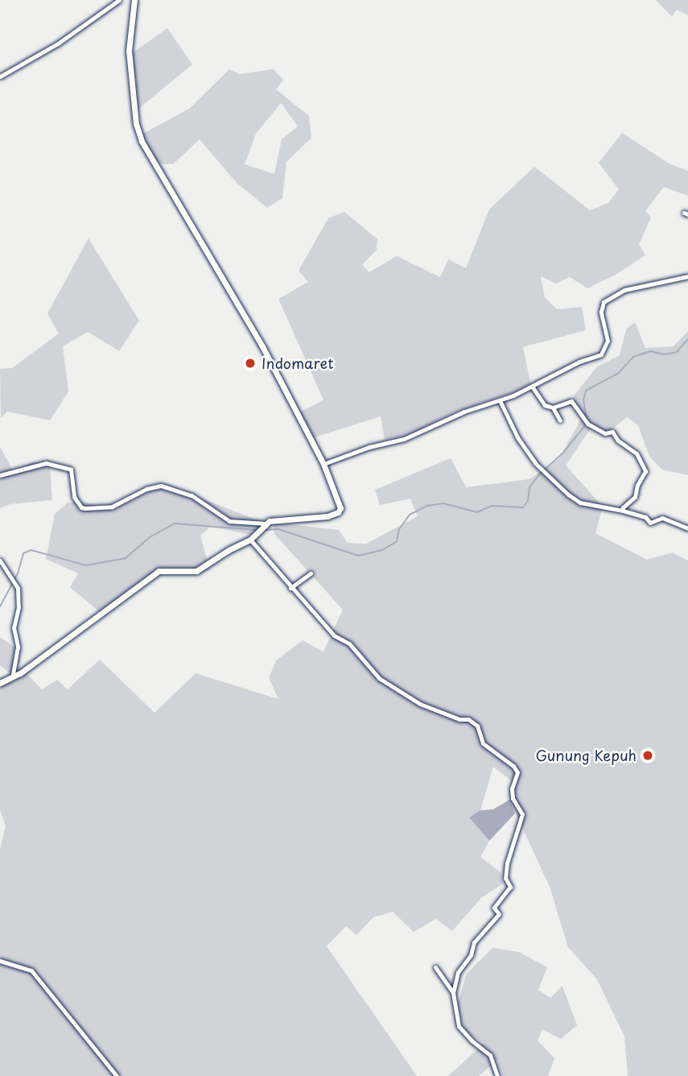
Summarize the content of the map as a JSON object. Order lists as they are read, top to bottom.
{
  "places": ["Indomaret", "Gunung Kepuh"]
}
